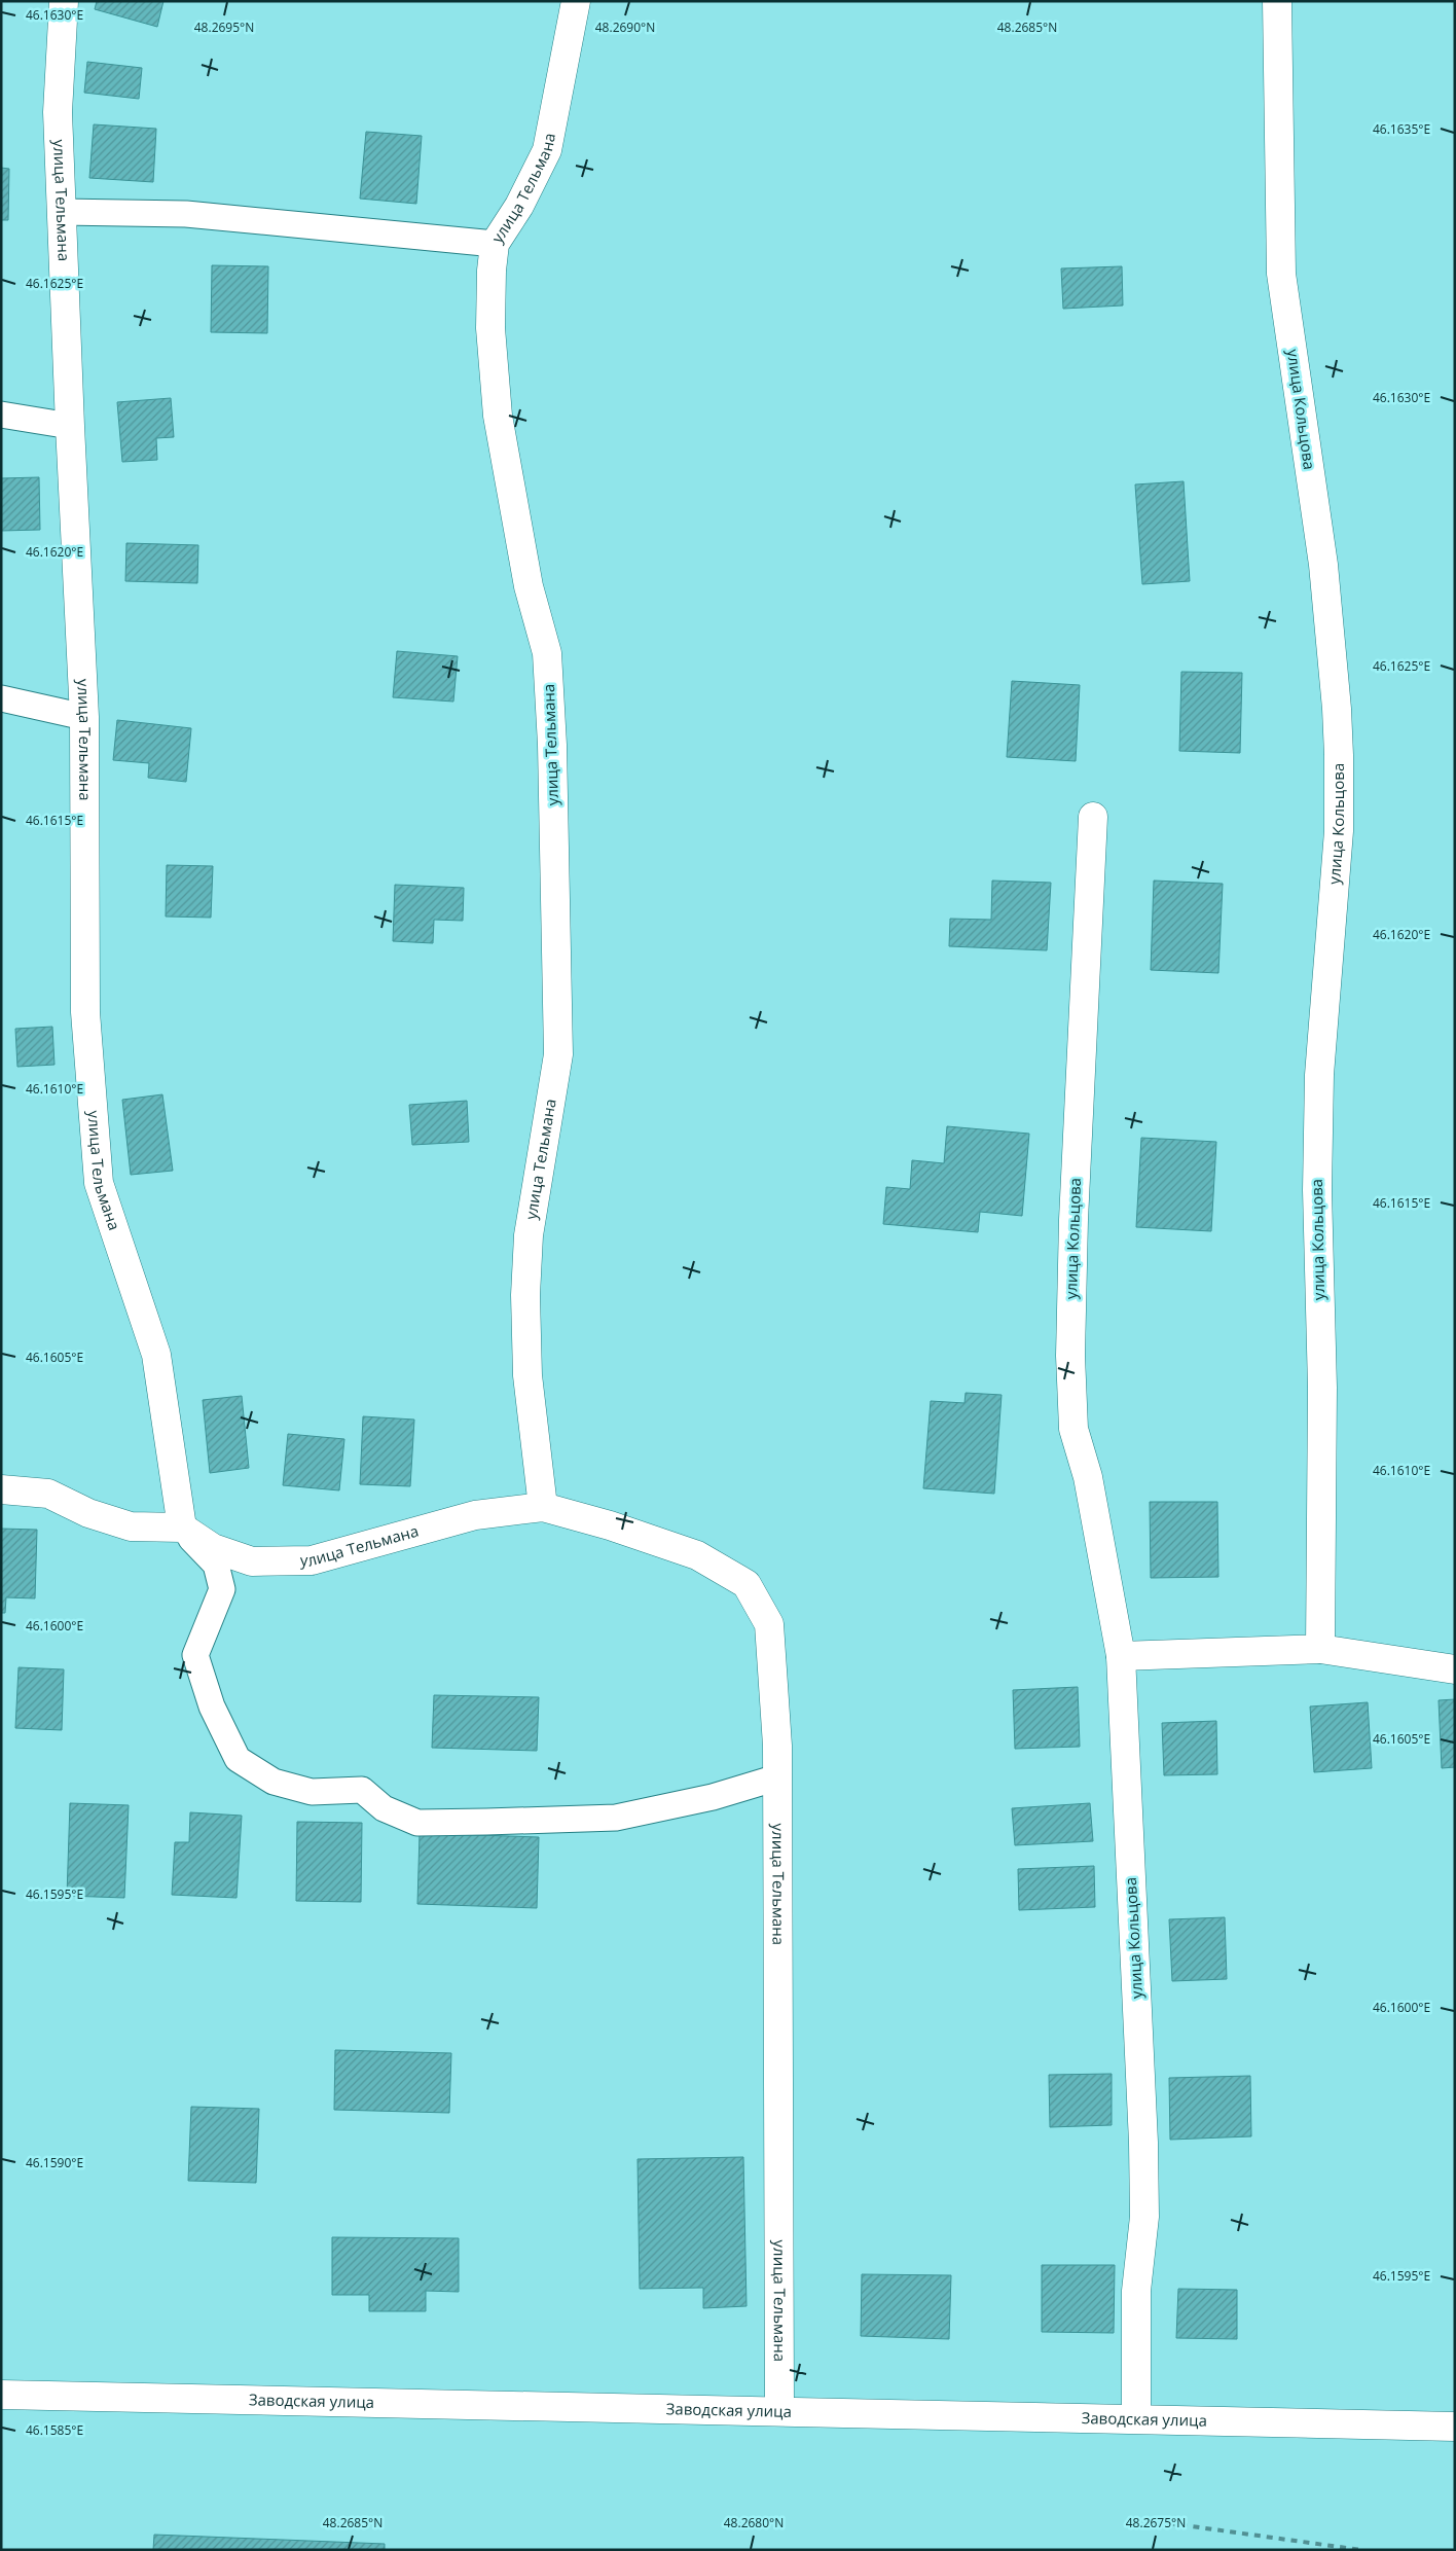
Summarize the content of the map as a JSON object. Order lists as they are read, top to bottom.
{
  "streets": {
    "street": [
      "улица Тельмана",
      "улица Кольцова",
      "улица Кольцoва",
      "Заводская улица"
    ]
  },
  "crossings": [
    ["улица Тельмана", "Заводская улица"],
    ["улица Кольцова", "улица Кольцoва"],
    ["улица Кольцова", "Заводская улица"]
  ],
  "coordinates": [
    "46.1630°E",
    "48.2695°N",
    "48.2690°N",
    "48.2685°N",
    "46.1635°E",
    "46.1625°E",
    "46.1620°E",
    "46.1615°E",
    "46.1610°E",
    "46.1605°E",
    "46.1600°E",
    "46.1595°E",
    "46.1590°E",
    "46.1585°E",
    "48.2680°N",
    "48.2675°N"
  ]
}
